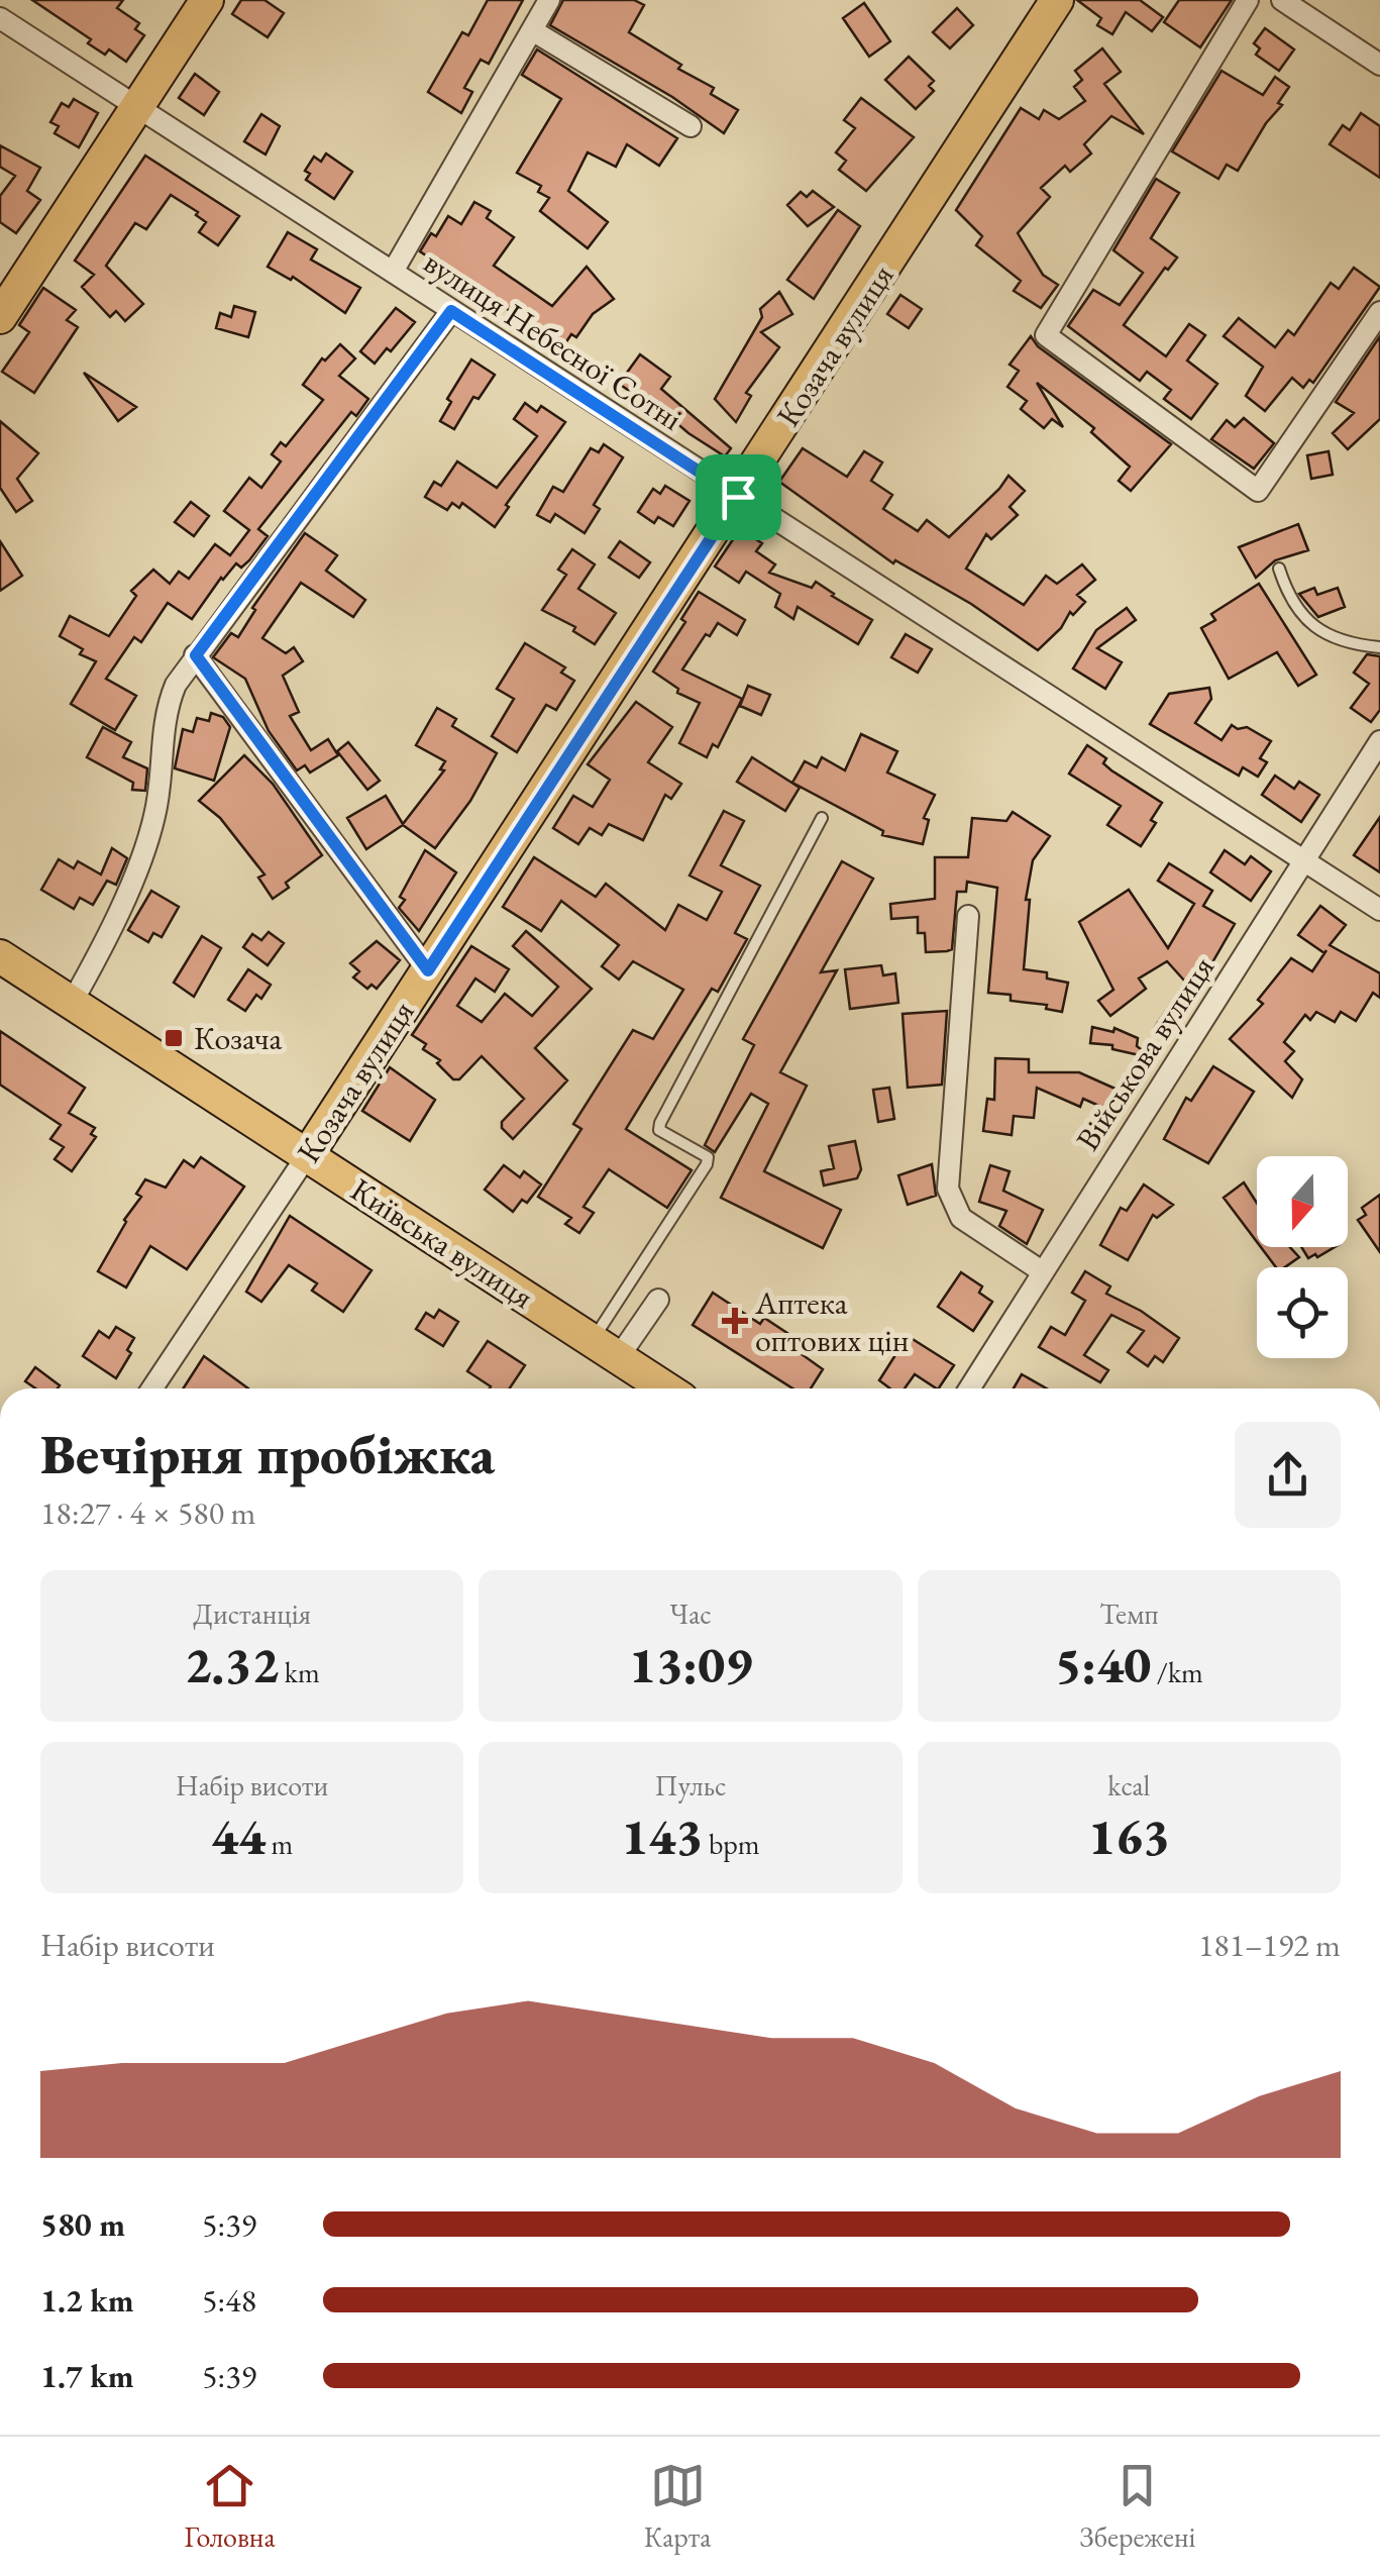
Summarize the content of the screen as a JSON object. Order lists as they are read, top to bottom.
{
  "streets": {
    "main road": ["Козача вулиця", "Київська вулиця"],
    "street": ["вулиця Небесної Сотні", "Військова вулиця"]
  },
  "crossings": [
    ["вулиця Небесної Сотні", "Козача вулиця"],
    ["вулиця Небесної Сотні", "Військова вулиця"],
    ["Козача вулиця", "Київська вулиця"]
  ],
  "places": {
    "transit": ["Козача"],
    "health": ["Аптека оптових цін"]
  },
  "north": "bottom",
  "page": {
    "heading": ["Вечірня пробіжка", "18:27 · 4 × 580 m"],
    "stats": [
      ["Дистанція", "2.32 km"],
      ["Час", "13:09"],
      ["Темп", "5:40 /km"],
      ["Набір висоти", "44 m"],
      ["Пульс", "143 bpm"],
      ["kcal", "163"]
    ],
    "chart": ["Набір висоти", "181–192 m"],
    "list": [
      {
        "name": "580 m",
        "note": "5:39"
      },
      {
        "name": "1.2 km",
        "note": "5:48"
      },
      {
        "name": "1.7 km",
        "note": "5:39"
      }
    ],
    "tabs": ["Головна", "Карта", "Збережені"]
  }
}
